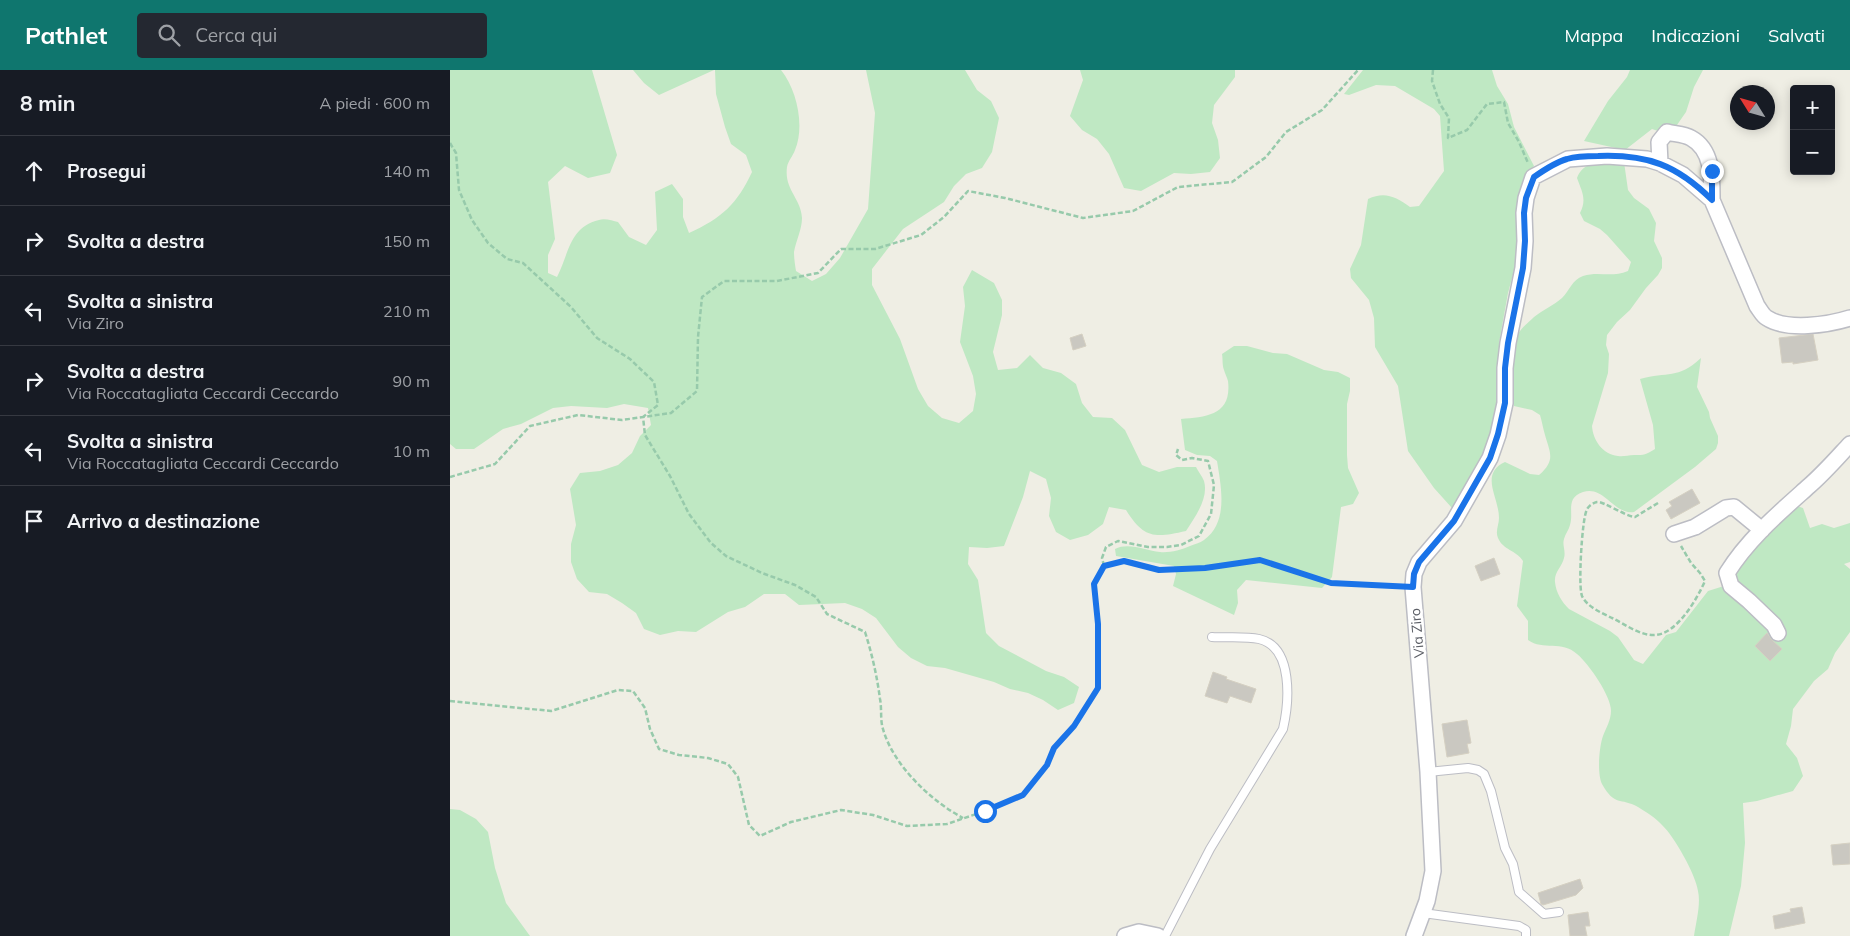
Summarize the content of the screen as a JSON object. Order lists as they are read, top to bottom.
{
  "streets": {
    "street": ["Via Ziro"]
  },
  "north": "top left",
  "page": {
    "header": "Pathlet",
    "search": "Cerca qui",
    "nav": ["Mappa", "Indicazioni", "Salvati"],
    "heading": ["8 min", "A piedi · 600 m"],
    "map_buttons": ["+", "−"],
    "list": [
      ["Prosegui", "140 m"],
      ["Svolta a destra", "150 m"],
      ["Svolta a sinistra", "Via Ziro", "210 m"],
      ["Svolta a destra", "Via Roccatagliata Ceccardi Ceccardo", "90 m"],
      ["Svolta a sinistra", "Via Roccatagliata Ceccardi Ceccardo", "10 m"],
      "Arrivo a destinazione"
    ]
  }
}
